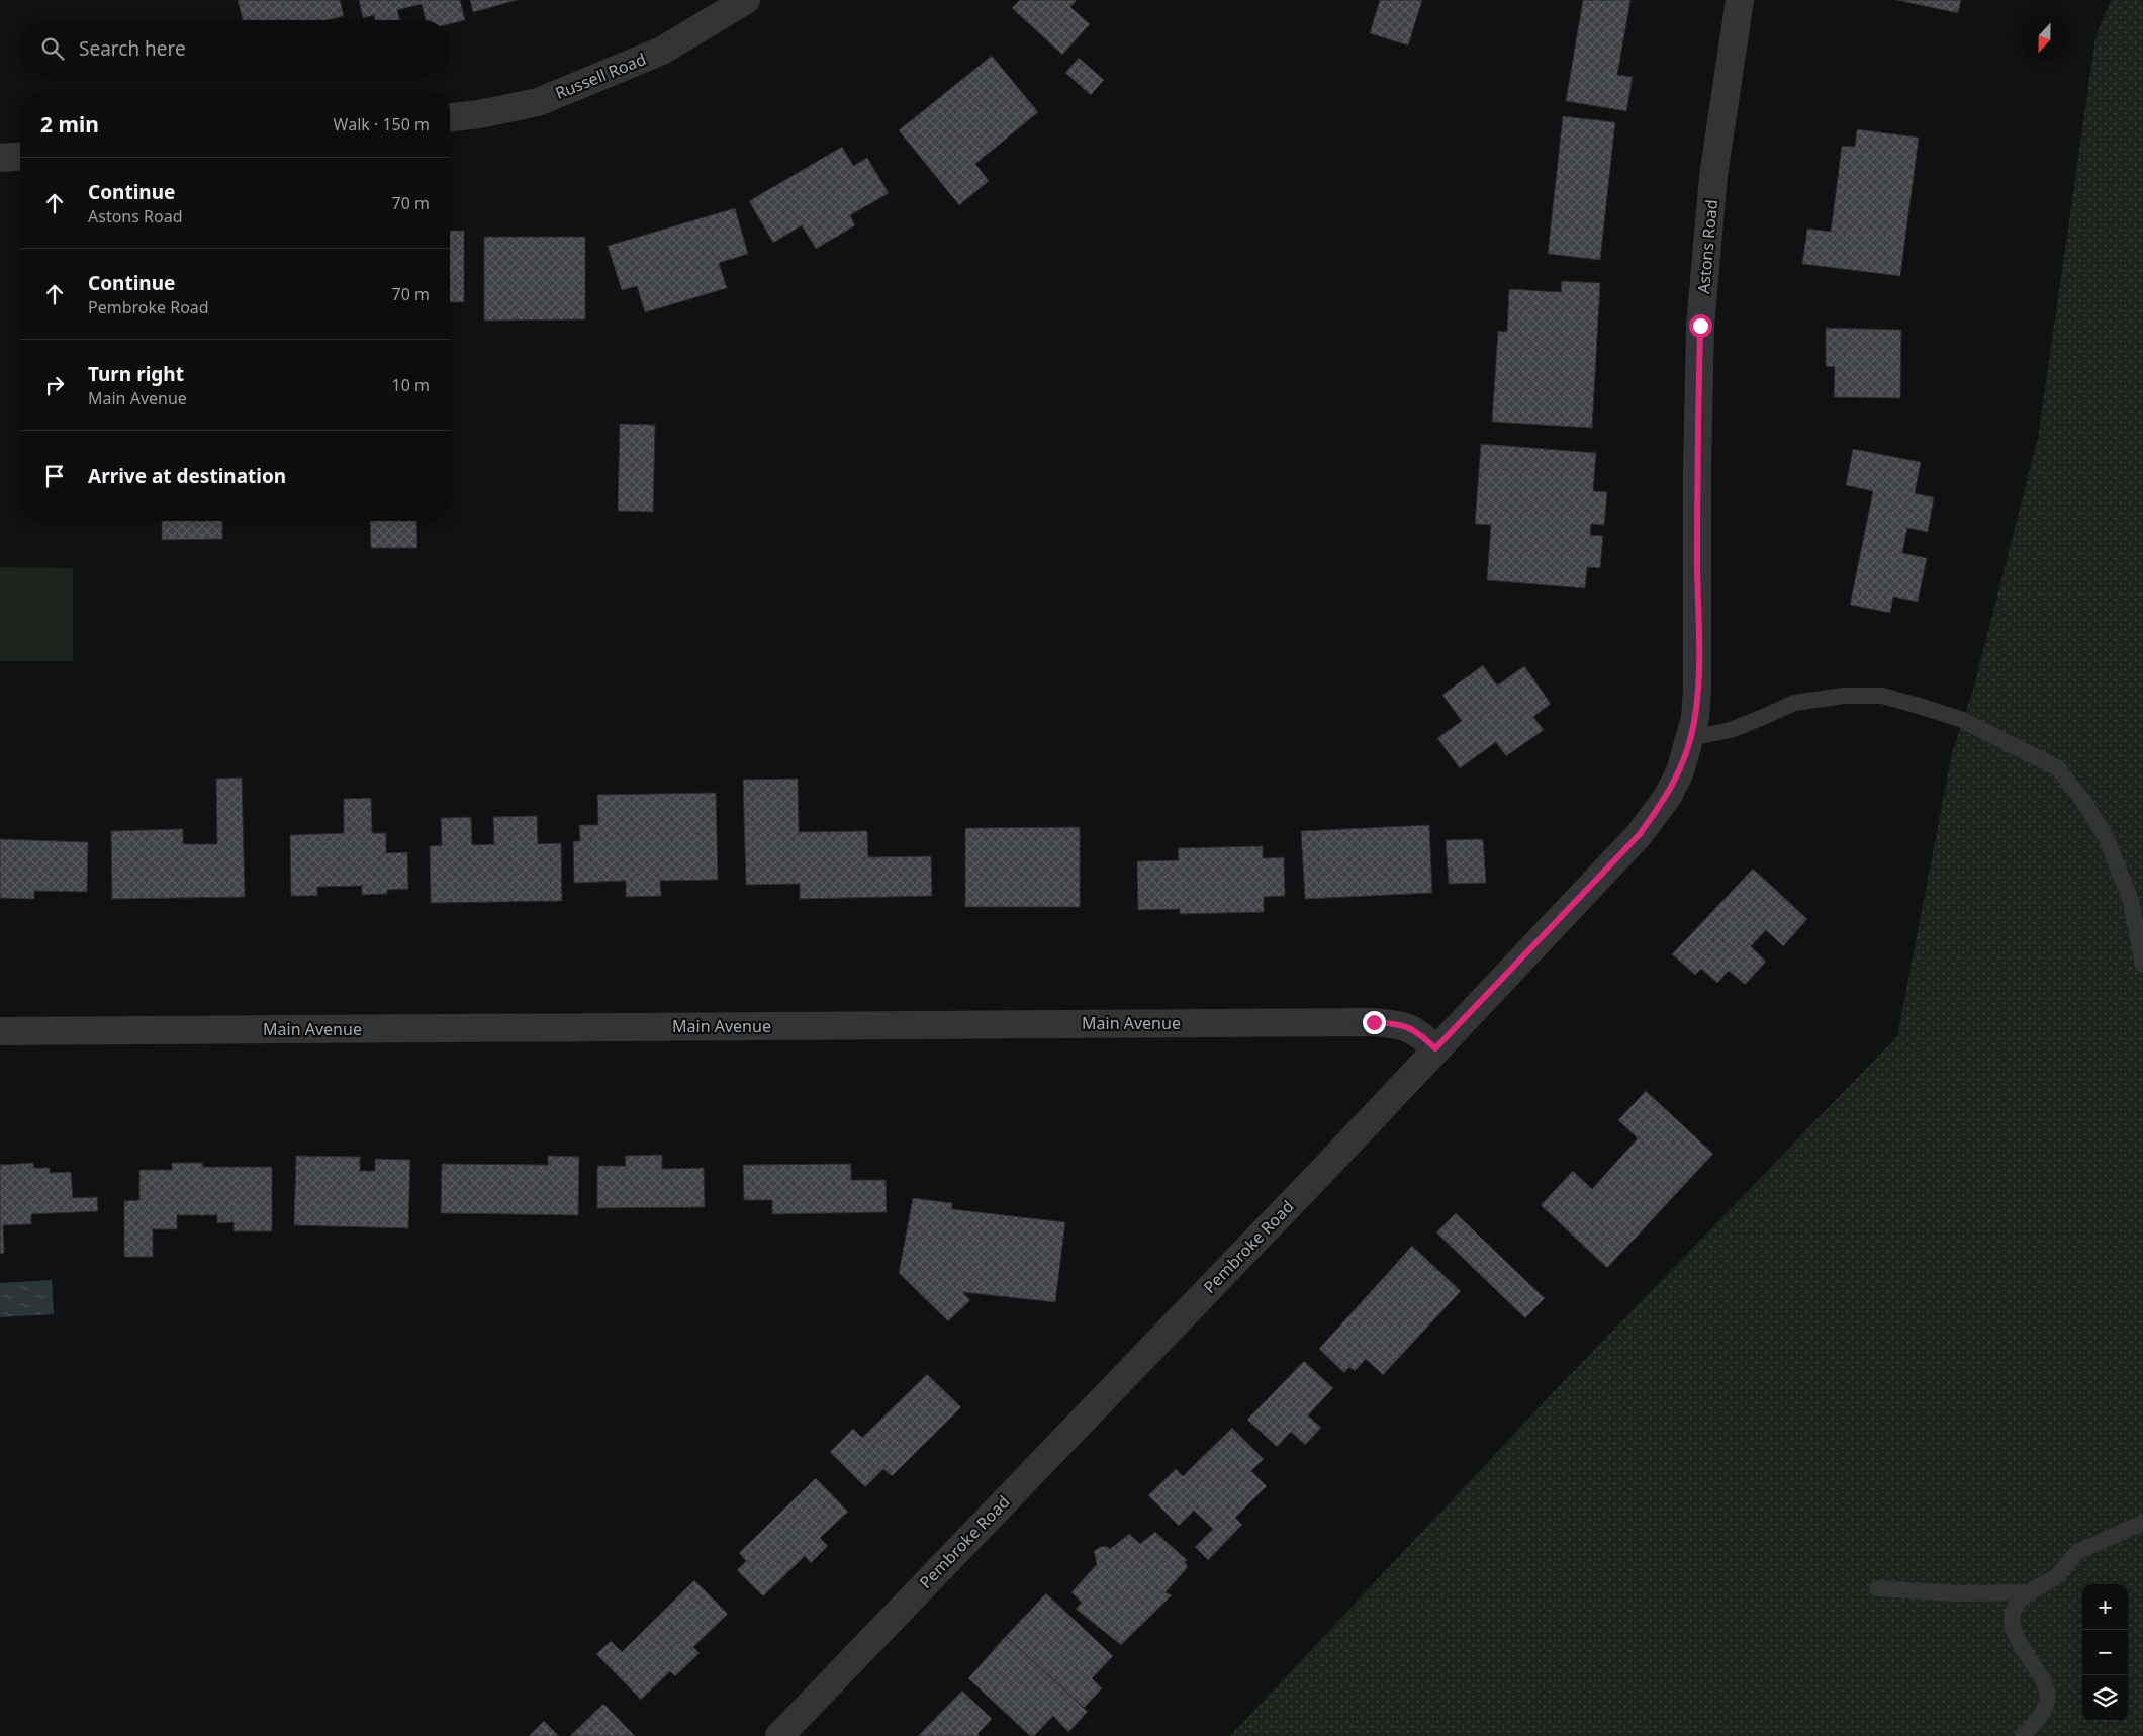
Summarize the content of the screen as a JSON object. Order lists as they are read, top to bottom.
{
  "streets": {
    "street": [
      "Russell Road",
      "Astons Road",
      "Main Avenue",
      "Pembroke Road"
    ]
  },
  "crossings": [
    ["Astons Road", "Pembroke Road"],
    ["Main Avenue", "Pembroke Road"]
  ],
  "north": "bottom",
  "page": {
    "search": "Search here",
    "heading": ["2 min", "Walk · 150 m"],
    "list": [
      ["Continue", "Astons Road", "70 m"],
      ["Continue", "Pembroke Road", "70 m"],
      ["Turn right", "Main Avenue", "10 m"],
      "Arrive at destination"
    ],
    "map_buttons": ["+", "−"]
  }
}
